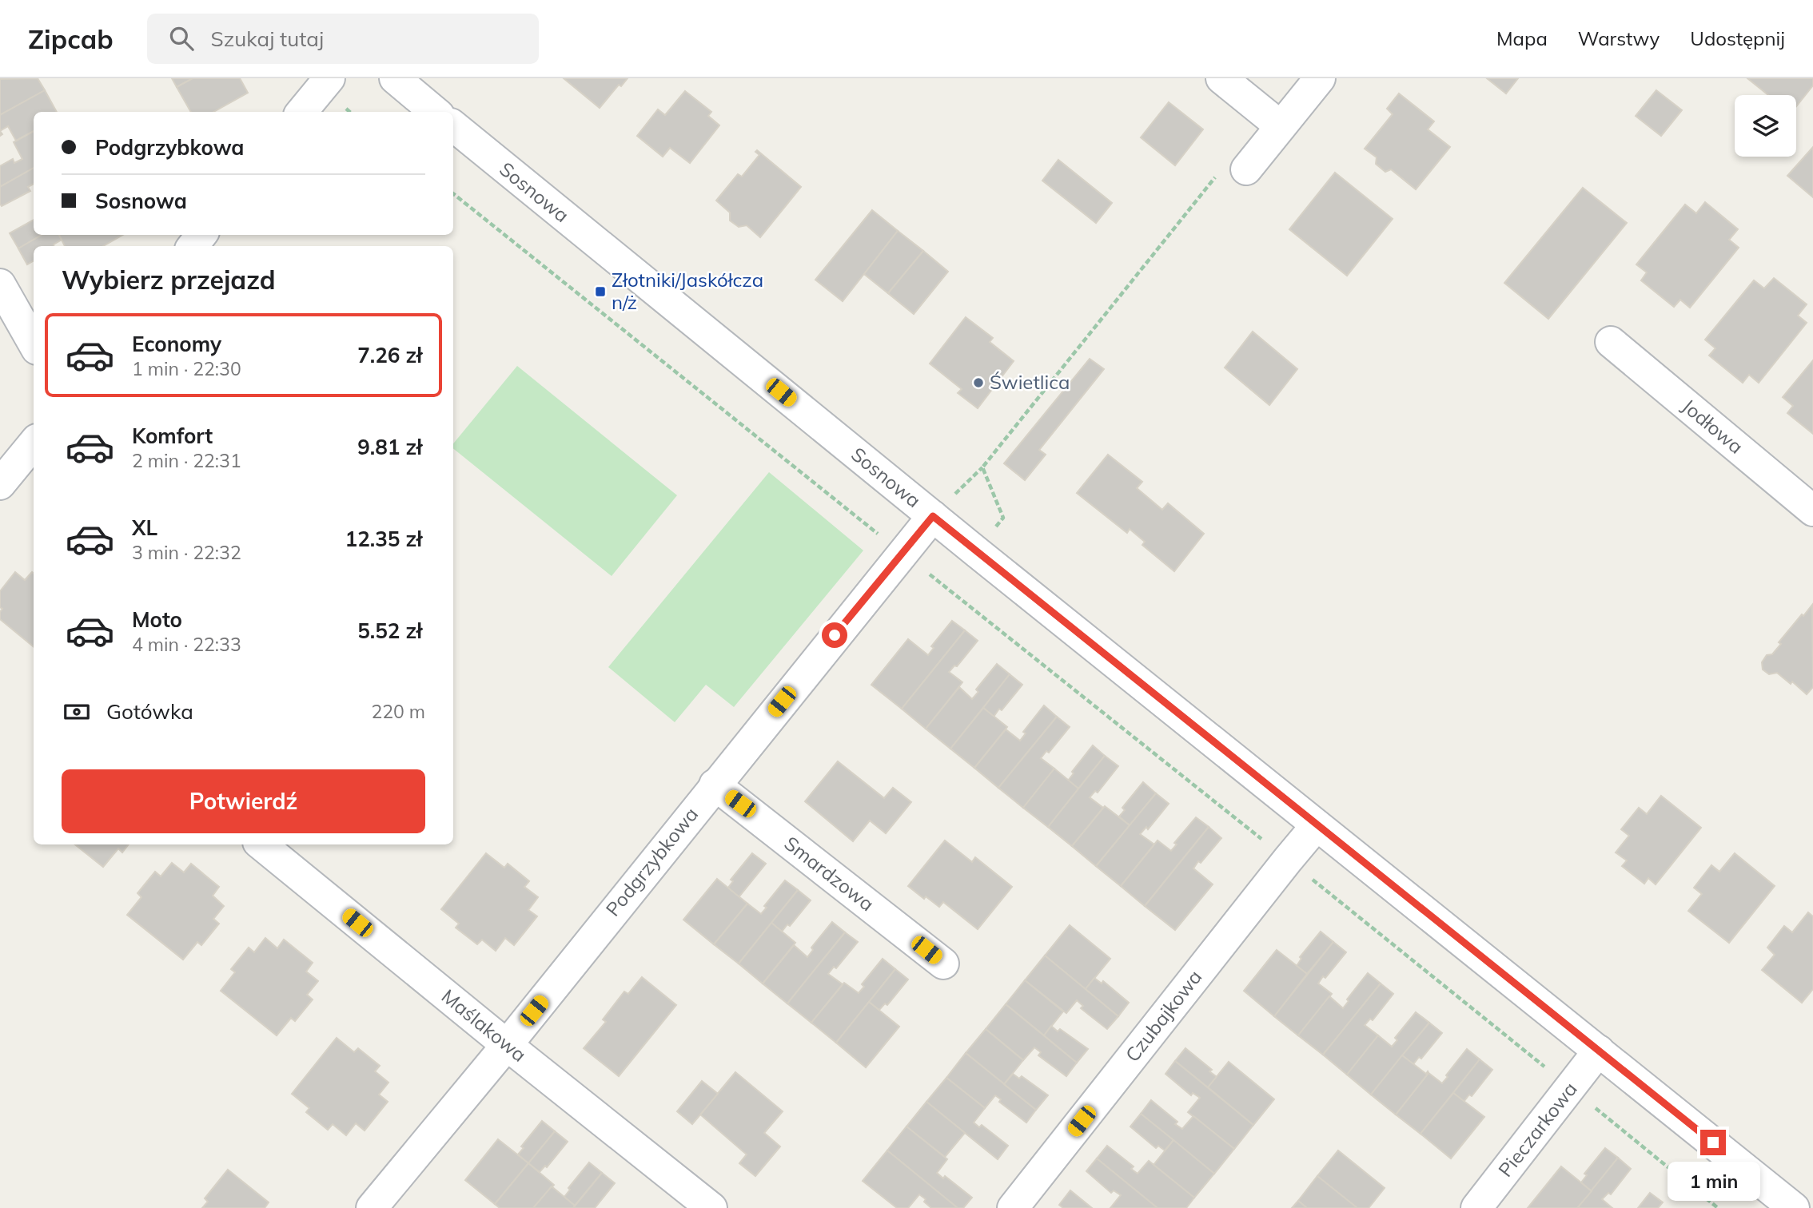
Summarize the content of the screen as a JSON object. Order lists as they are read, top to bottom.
{
  "streets": {
    "street": [
      "Sosnowa",
      "Jodłowa",
      "Podgrzybkowa",
      "Smardzowa",
      "Czubajkowa",
      "Maślakowa",
      "Pieczarkowa"
    ]
  },
  "crossings": [
    ["Sosnowa", "Podgrzybkowa"],
    ["Sosnowa", "Czubajkowa"],
    ["Sosnowa", "Pieczarkowa"],
    ["Podgrzybkowa", "Smardzowa"],
    ["Podgrzybkowa", "Maślakowa"]
  ],
  "places": {
    "transit": ["Złotniki/Jaskółcza n/ż"],
    "other": ["Świetlica"]
  },
  "page": {
    "header": "Zipcab",
    "search": "Szukaj tutaj",
    "nav": ["Mapa", "Warstwy", "Udostępnij"],
    "banner": ["Podgrzybkowa", "Sosnowa"],
    "heading": "Wybierz przejazd",
    "list": [
      {
        "name": "Economy",
        "note": "1 min · 22:30",
        "value": "7.26 zł"
      },
      {
        "name": "Komfort",
        "note": "2 min · 22:31",
        "value": "9.81 zł"
      },
      {
        "name": "XL",
        "note": "3 min · 22:32",
        "value": "12.35 zł"
      },
      {
        "name": "Moto",
        "note": "4 min · 22:33",
        "value": "5.52 zł"
      }
    ],
    "pay": ["Gotówka", "220 m"],
    "buttons": "Potwierdź",
    "bubble": "1 min"
  }
}
